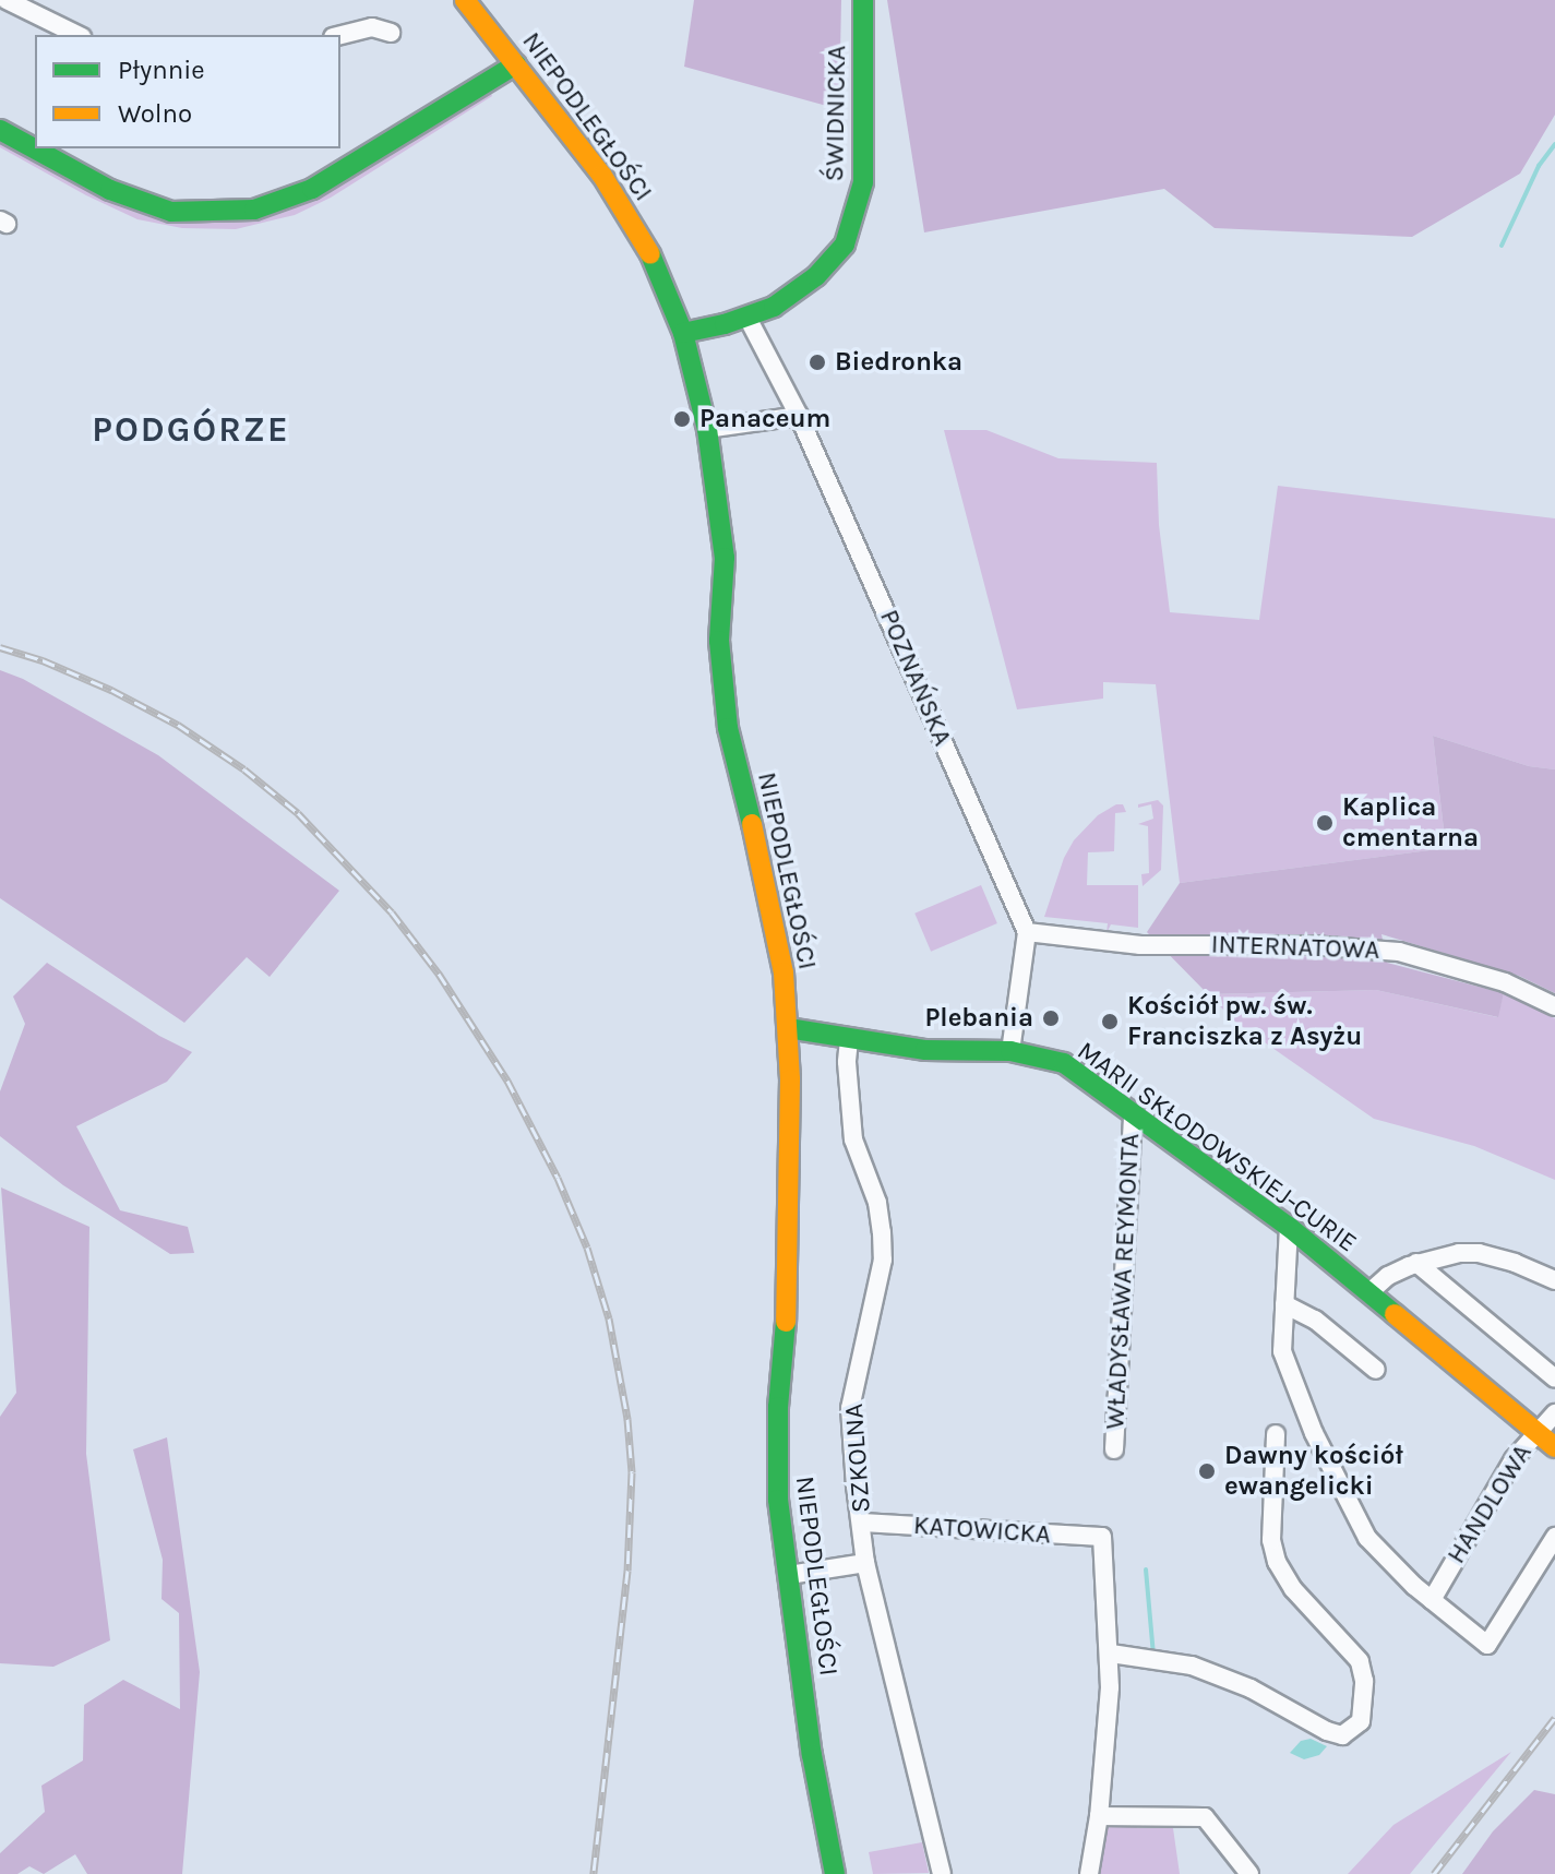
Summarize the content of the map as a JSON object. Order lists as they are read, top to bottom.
{
  "streets": {
    "main road": ["ŚWIDNICKA", "NIEPODLEGŁOŚCI", "MARII SKŁODOWSKIEJ-CURIE"],
    "street": [
      "POZNAŃSKA",
      "INTERNATOWA",
      "WŁADYSŁAWA REYMONTA",
      "SZKOLNA",
      "HANDLOWA",
      "KATOWICKA"
    ]
  },
  "crossings": [
    ["ŚWIDNICKA", "NIEPODLEGŁOŚCI"],
    ["ŚWIDNICKA", "POZNAŃSKA"],
    ["NIEPODLEGŁOŚCI", "MARII SKŁODOWSKIEJ-CURIE"],
    ["POZNAŃSKA", "INTERNATOWA"],
    ["MARII SKŁODOWSKIEJ-CURIE", "WŁADYSŁAWA REYMONTA"],
    ["MARII SKŁODOWSKIEJ-CURIE", "SZKOLNA"],
    ["MARII SKŁODOWSKIEJ-CURIE", "HANDLOWA"],
    ["SZKOLNA", "KATOWICKA"]
  ],
  "districts": ["PODGÓRZE"],
  "places": [
    "Biedronka",
    "Panaceum",
    "Kaplica cmentarna",
    "Plebania",
    "Kościół pw. św. Franciszka z Asyżu",
    "Dawny kościół ewangelicki"
  ],
  "legend": ["Płynnie", "Wolno"]
}
